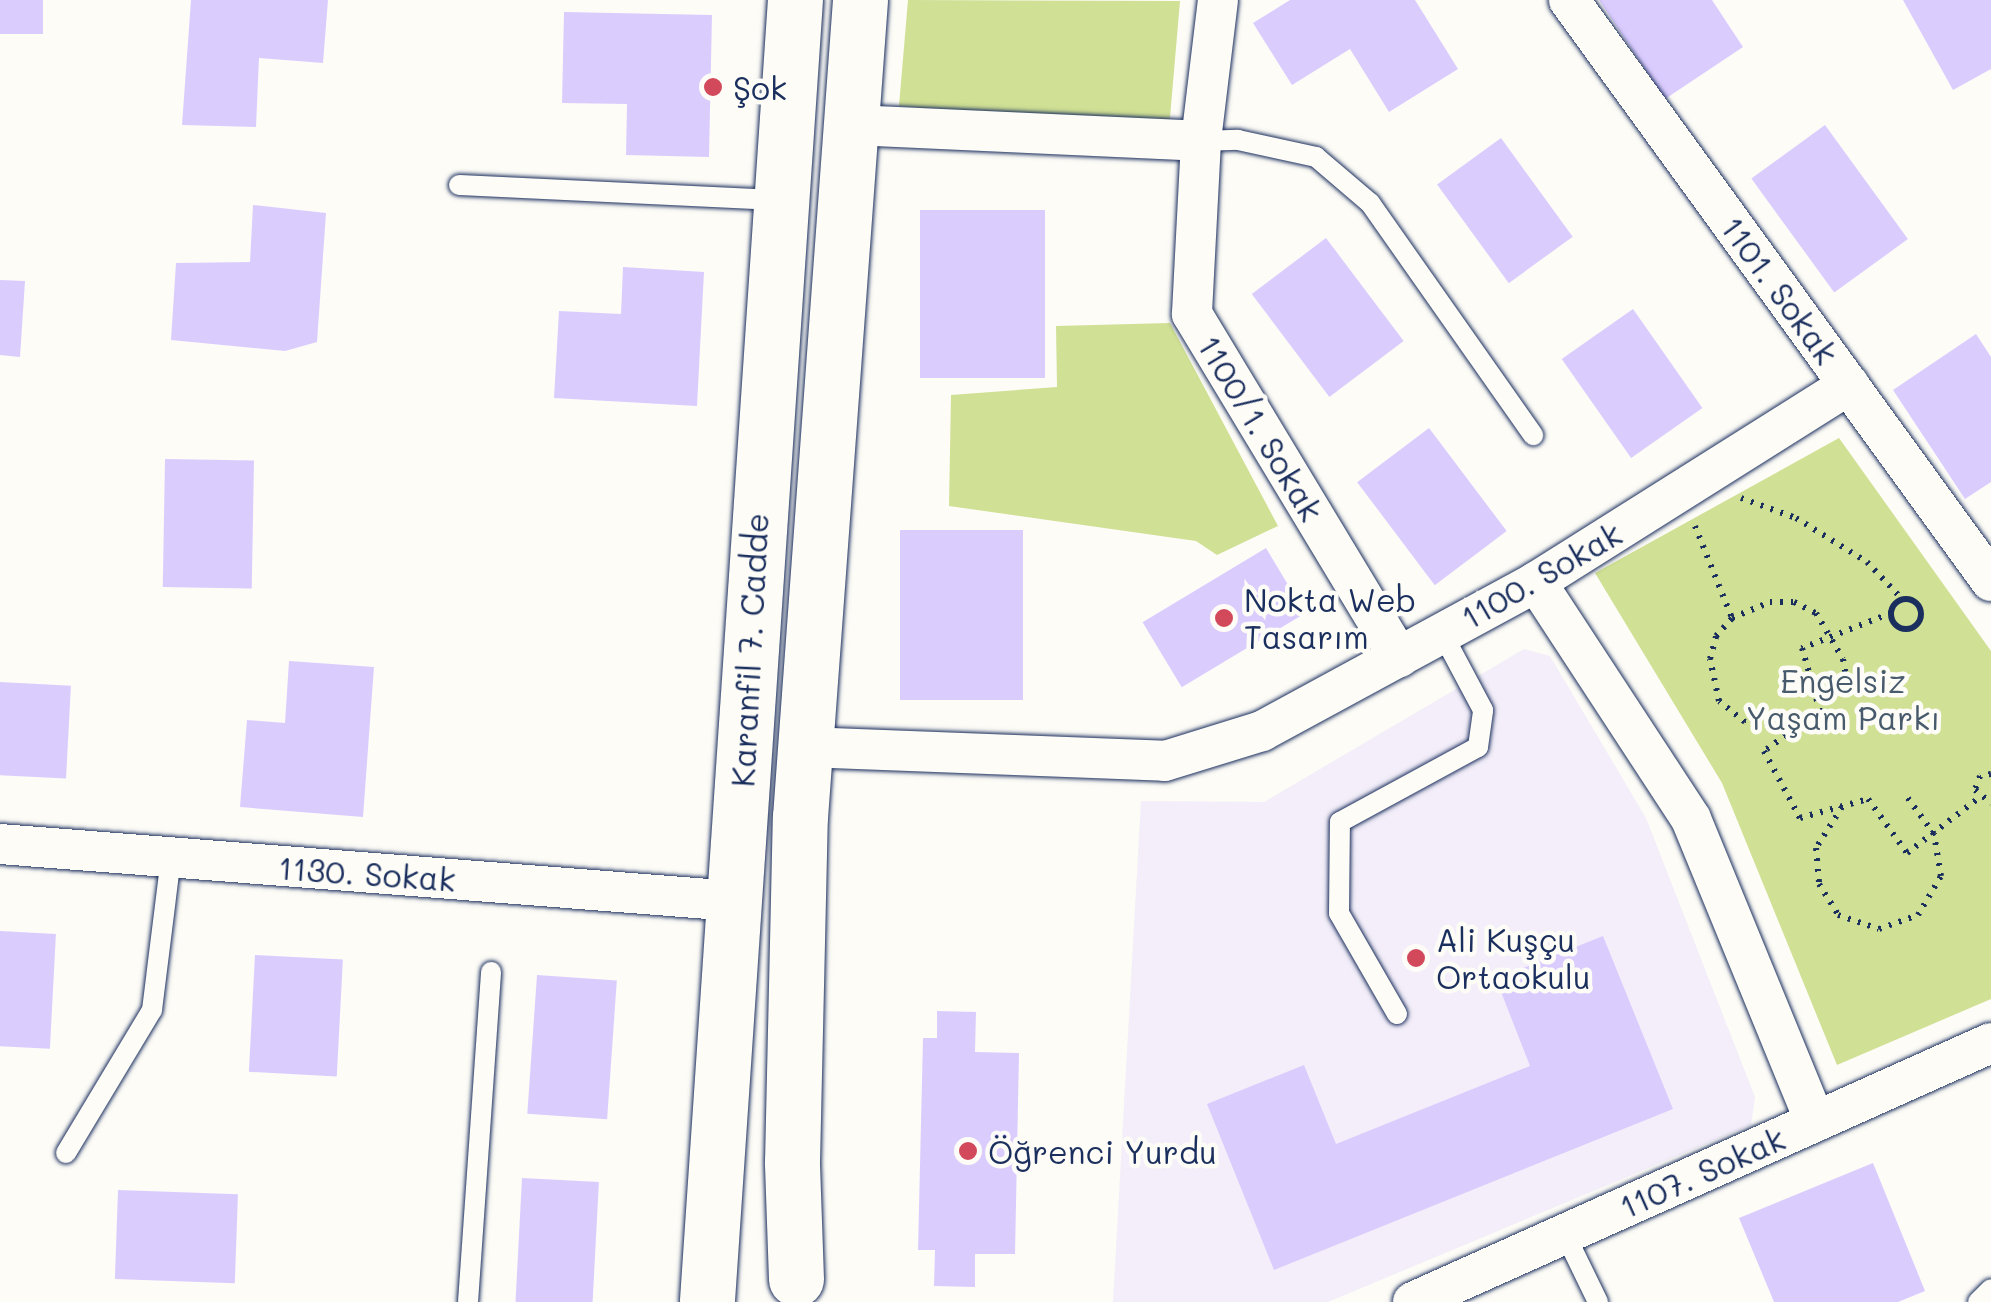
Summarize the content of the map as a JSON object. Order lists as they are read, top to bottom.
{
  "streets": {
    "street": [
      "1101. Sokak",
      "1100/1. Sokak",
      "1100. Sokak",
      "Karanfil 7. Cadde",
      "1130. Sokak",
      "1107. Sokak"
    ]
  },
  "crossings": [
    ["1101. Sokak", "1100. Sokak"],
    ["1100/1. Sokak", "1100. Sokak"],
    ["1100. Sokak", "Karanfil 7. Cadde"],
    ["Karanfil 7. Cadde", "1130. Sokak"]
  ],
  "parks": ["Engelsiz Yaşam Parkı"],
  "places": [
    "Şok",
    "Nokta Web Tasarım",
    "Ali Kuşçu Ortaokulu",
    "Öğrenci Yurdu"
  ]
}
